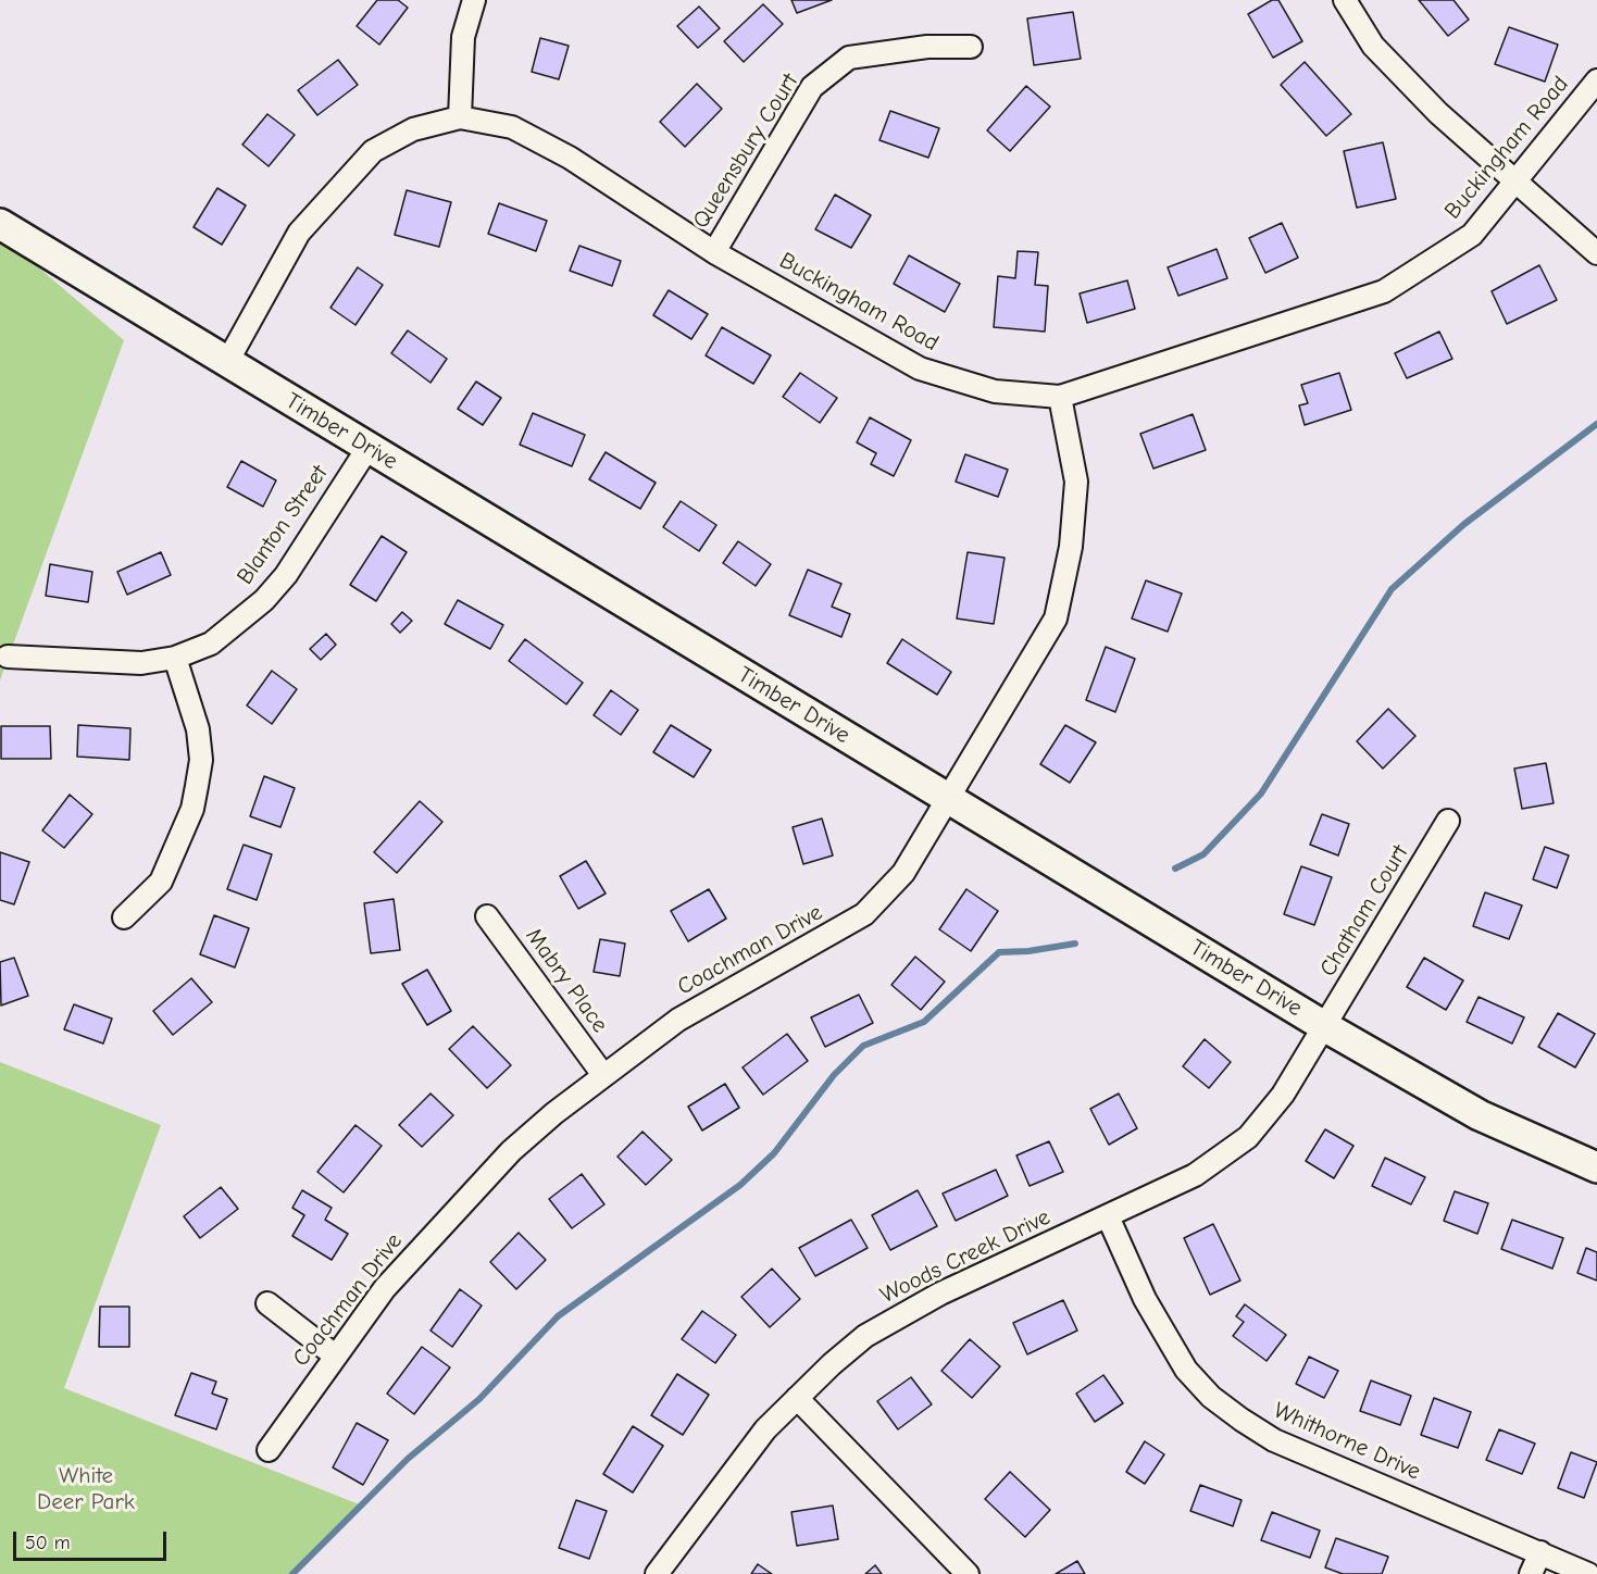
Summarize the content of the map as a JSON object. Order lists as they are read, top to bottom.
{
  "streets": {
    "main road": ["Timber Drive"],
    "street": [
      "Buckingham Road",
      "Queensbury Court",
      "Blanton Street",
      "Chatham Court",
      "Coachman Drive",
      "Mabry Place",
      "Woods Creek Drive",
      "Whithorne Drive"
    ]
  },
  "crossings": [
    ["Buckingham Road", "Queensbury Court"],
    ["Buckingham Road", "Timber Drive"],
    ["Buckingham Road", "Coachman Drive"],
    ["Timber Drive", "Blanton Street"],
    ["Timber Drive", "Chatham Court"],
    ["Timber Drive", "Coachman Drive"],
    ["Timber Drive", "Woods Creek Drive"],
    ["Chatham Court", "Woods Creek Drive"],
    ["Coachman Drive", "Mabry Place"],
    ["Woods Creek Drive", "Whithorne Drive"]
  ],
  "parks": ["White Deer Park"],
  "scale_bar": "50 m"
}
